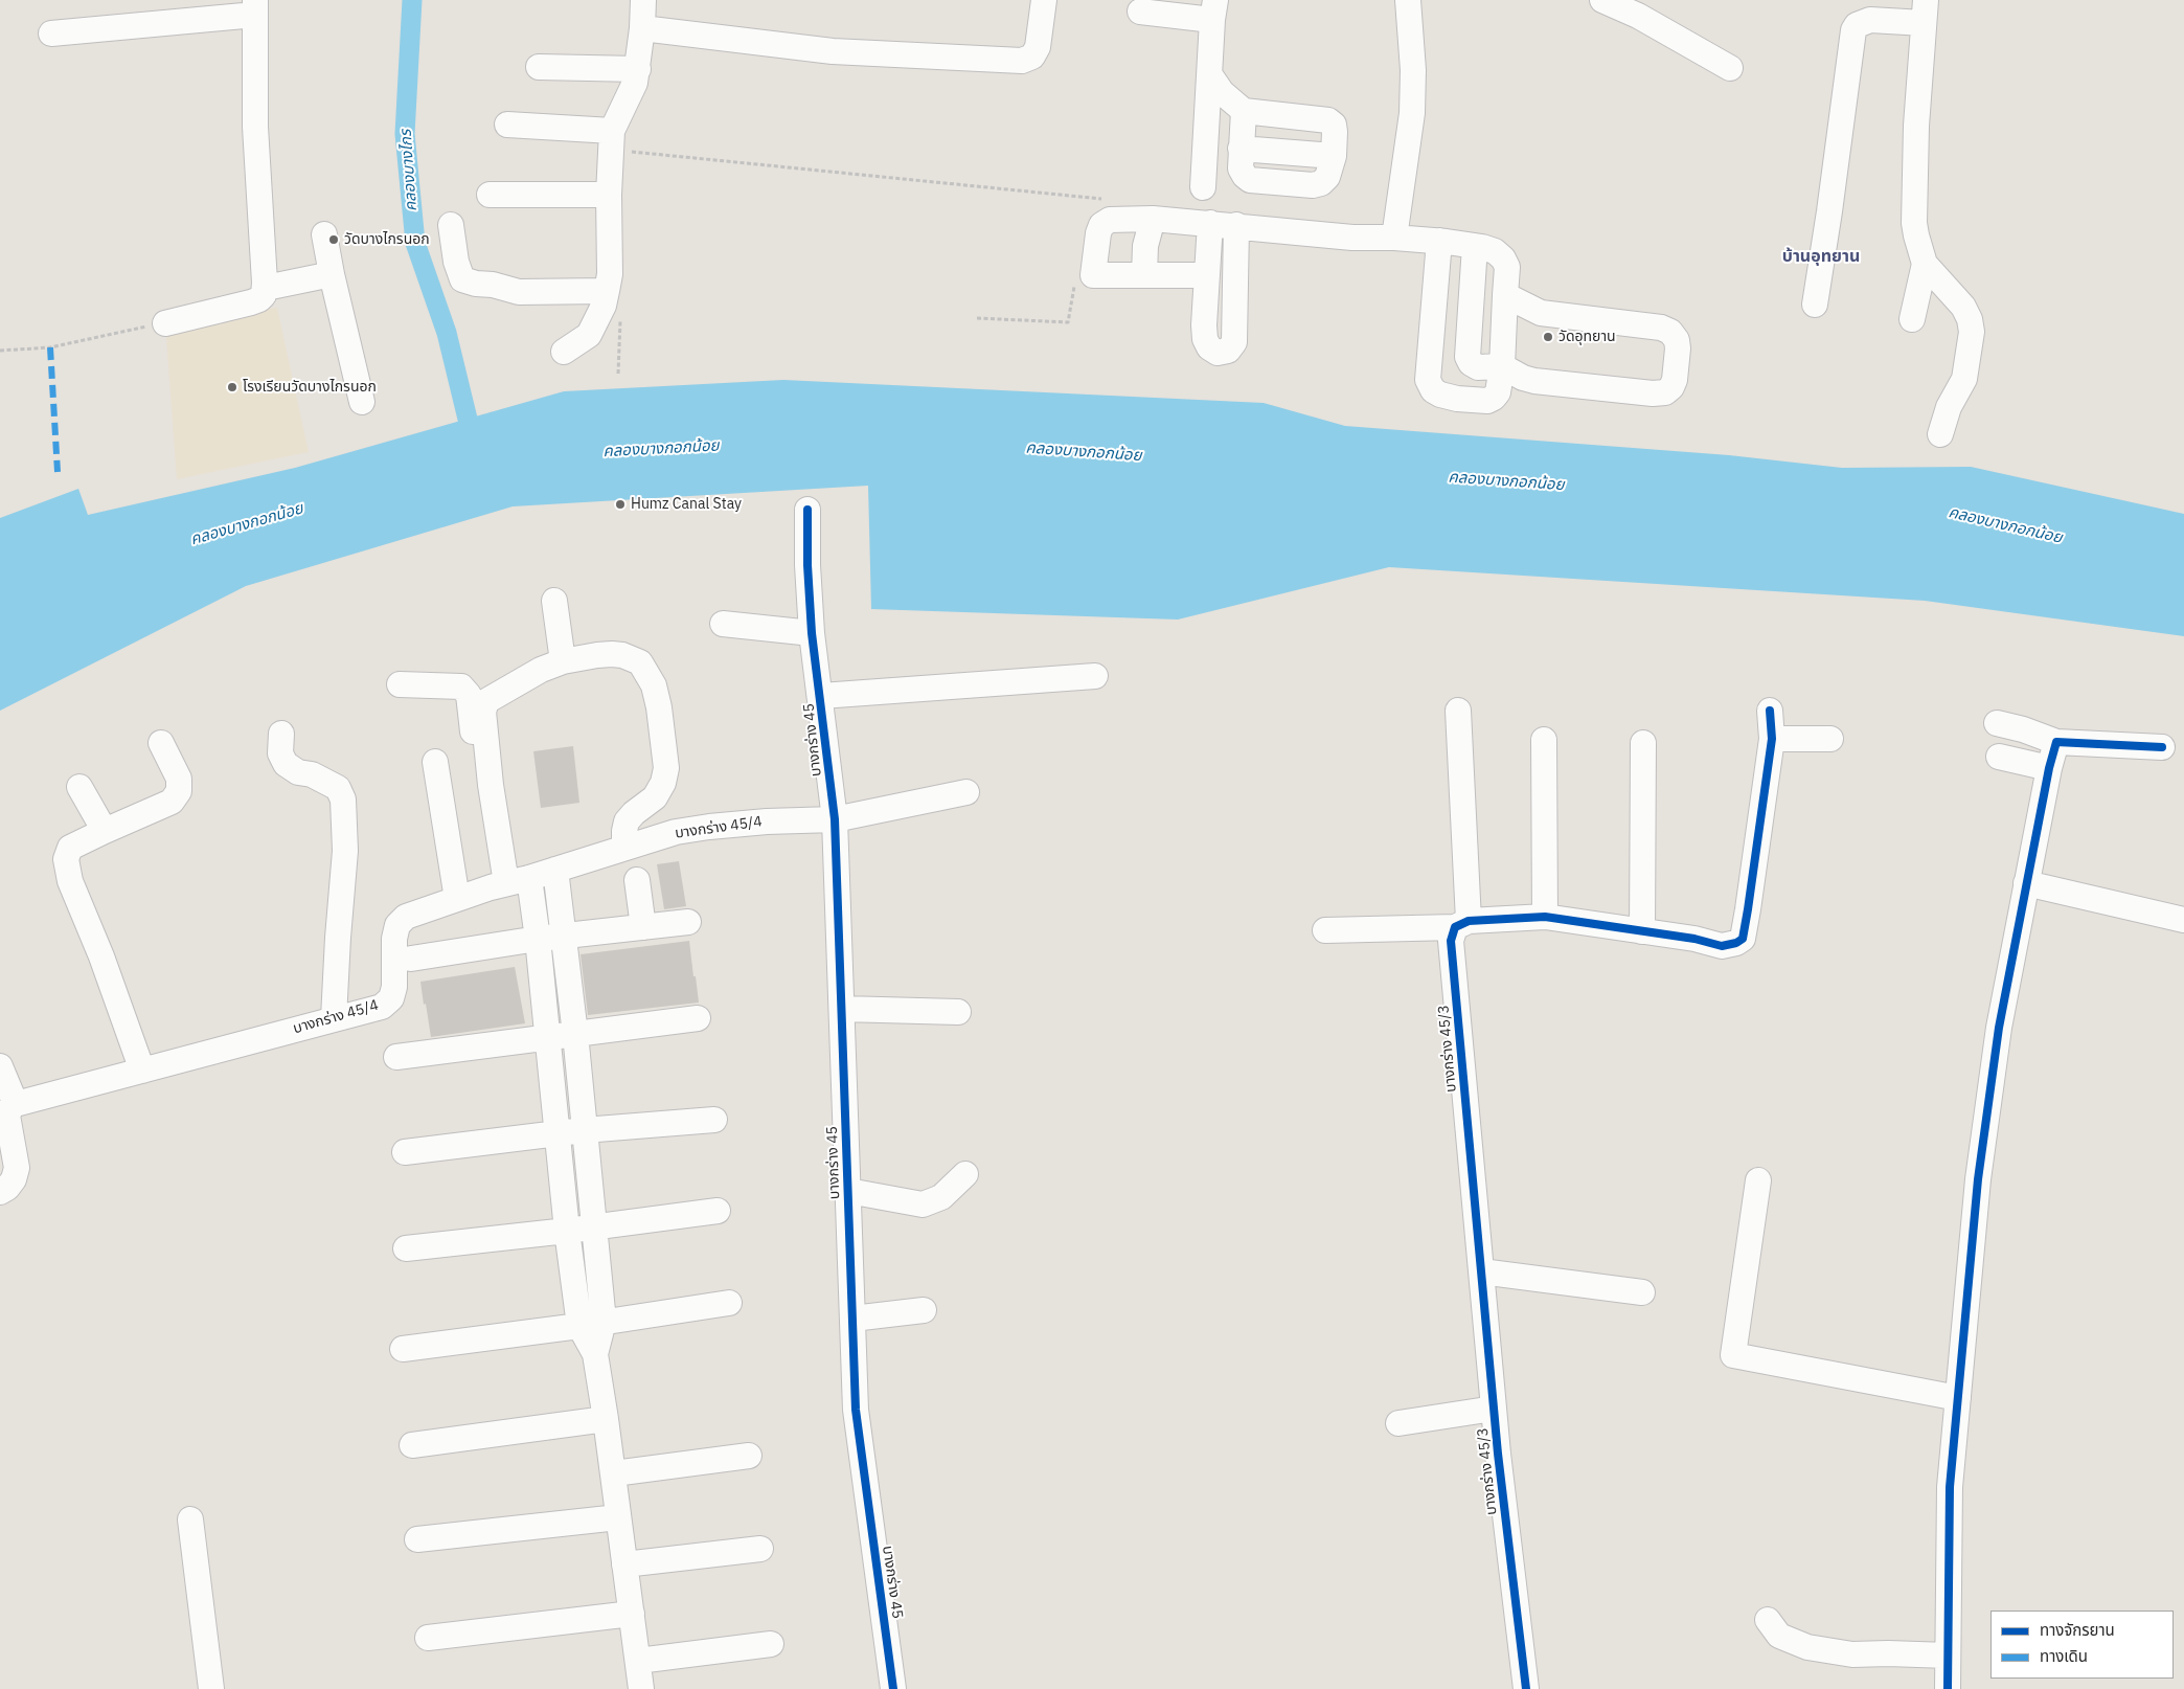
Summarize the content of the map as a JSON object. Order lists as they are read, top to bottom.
{
  "streets": {
    "street": ["บางกร่าง 45", "บางกร่าง 45/4", "บางกร่าง 45/3"]
  },
  "crossings": [
    ["บางกร่าง 45", "บางกร่าง 45/4"]
  ],
  "districts": ["บ้านอุทยาน"],
  "water": ["คลองบางไกร", "คลองบางกอกน้อย"],
  "places": [
    "วัดบางไกรนอก",
    "วัดอุทยาน",
    "โรงเรียนวัดบางไกรนอก",
    "Humz Canal Stay"
  ],
  "legend": ["ทางจักรยาน", "ทางเดิน"]
}
